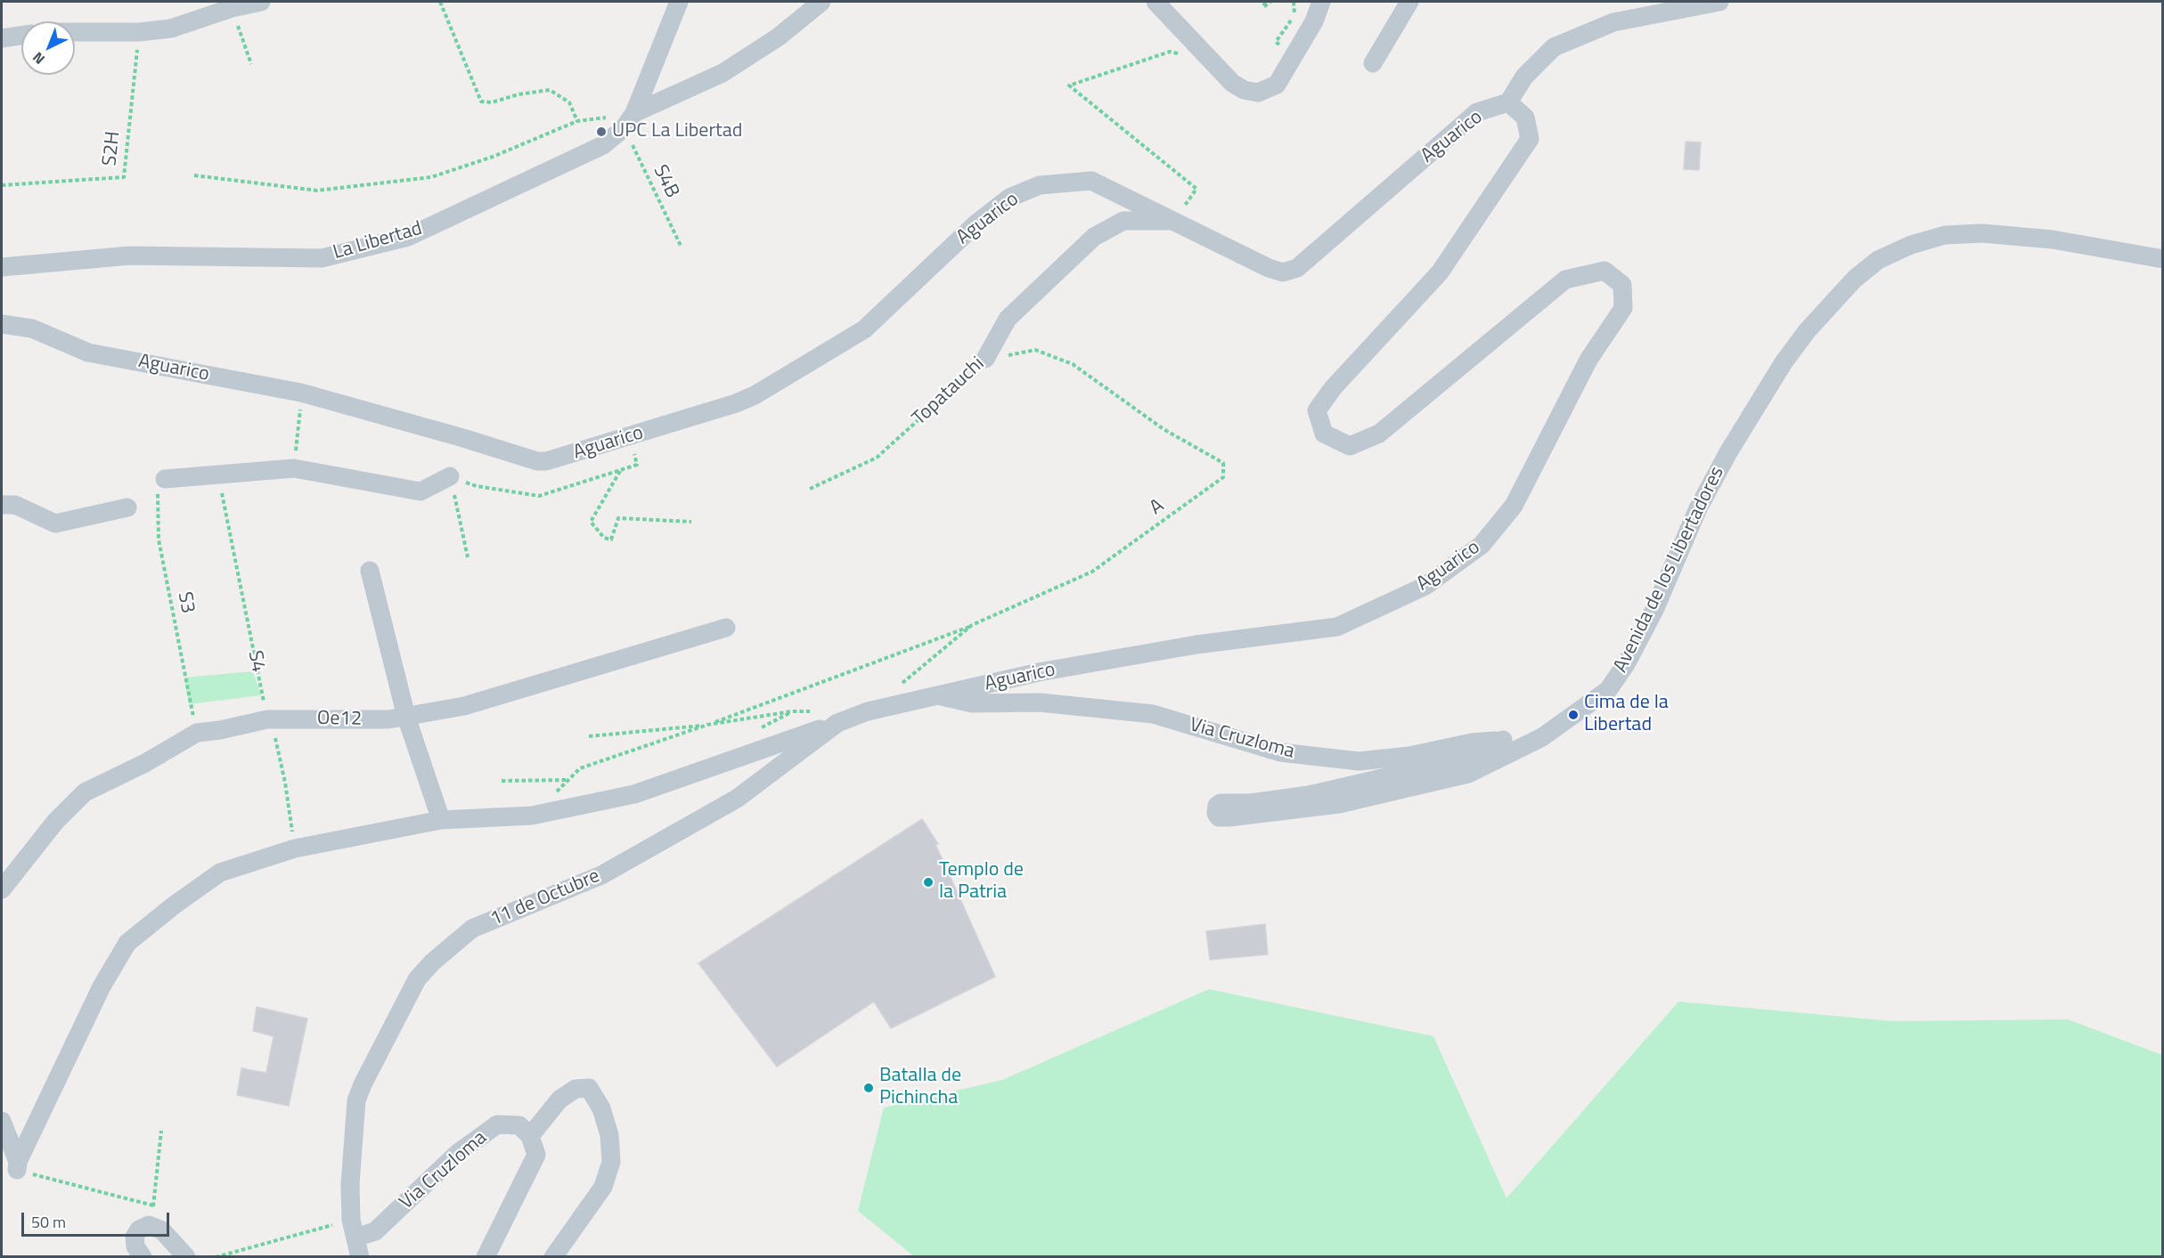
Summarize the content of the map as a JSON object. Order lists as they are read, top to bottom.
{
  "streets": {
    "street": [
      "Aguarico",
      "La Libertad",
      "Topatauchi",
      "Avenida de los Libertadores",
      "Oe12",
      "Via Cruzloma",
      "11 de Octubre"
    ],
    "path": [
      "S2H",
      "S4B",
      "A",
      "S3",
      "S4"
    ]
  },
  "crossings": [
    ["Aguarico", "Topatauchi"],
    ["Aguarico", "Via Cruzloma"],
    ["Aguarico", "11 de Octubre"],
    ["S4B", "La Libertad"],
    ["Topatauchi", "A"],
    ["Avenida de los Libertadores", "Via Cruzloma"],
    ["S3", "Oe12"],
    ["S4", "Oe12"],
    ["Via Cruzloma", "11 de Octubre"]
  ],
  "places": [
    "UPC La Libertad",
    "Cima de la Libertad",
    "Templo de la Patria",
    "Batalla de Pichincha"
  ],
  "scale_bar": "50 m",
  "north": "bottom left"
}
